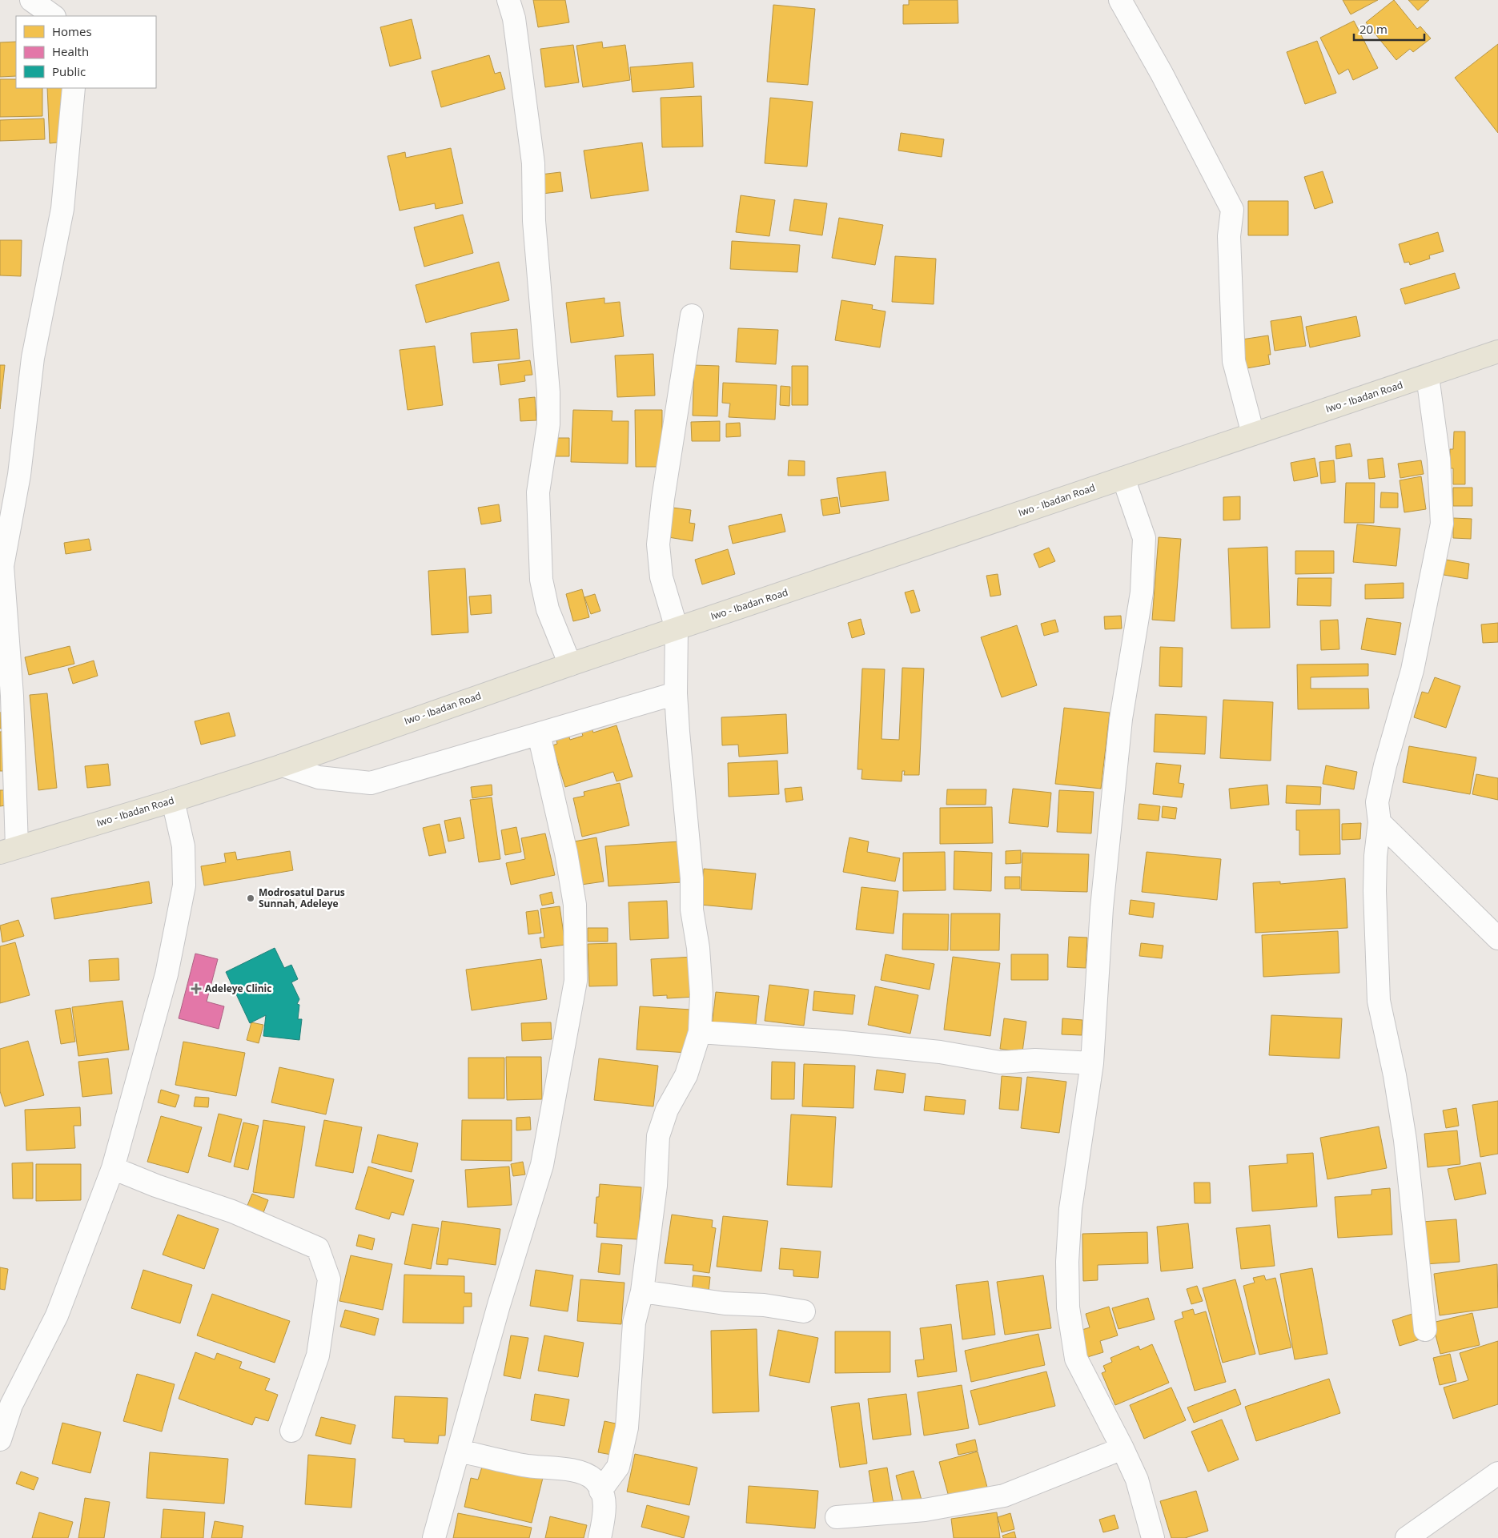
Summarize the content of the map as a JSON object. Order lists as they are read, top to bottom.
{
  "streets": {
    "main road": ["Iwo - Ibadan Road"]
  },
  "places": {
    "other": ["Modrosatul Darus Sunnah, Adeleye"],
    "health": ["Adeleye Clinic"]
  },
  "legend": ["Homes", "Health", "Public"],
  "scale_bar": "20 m"
}
